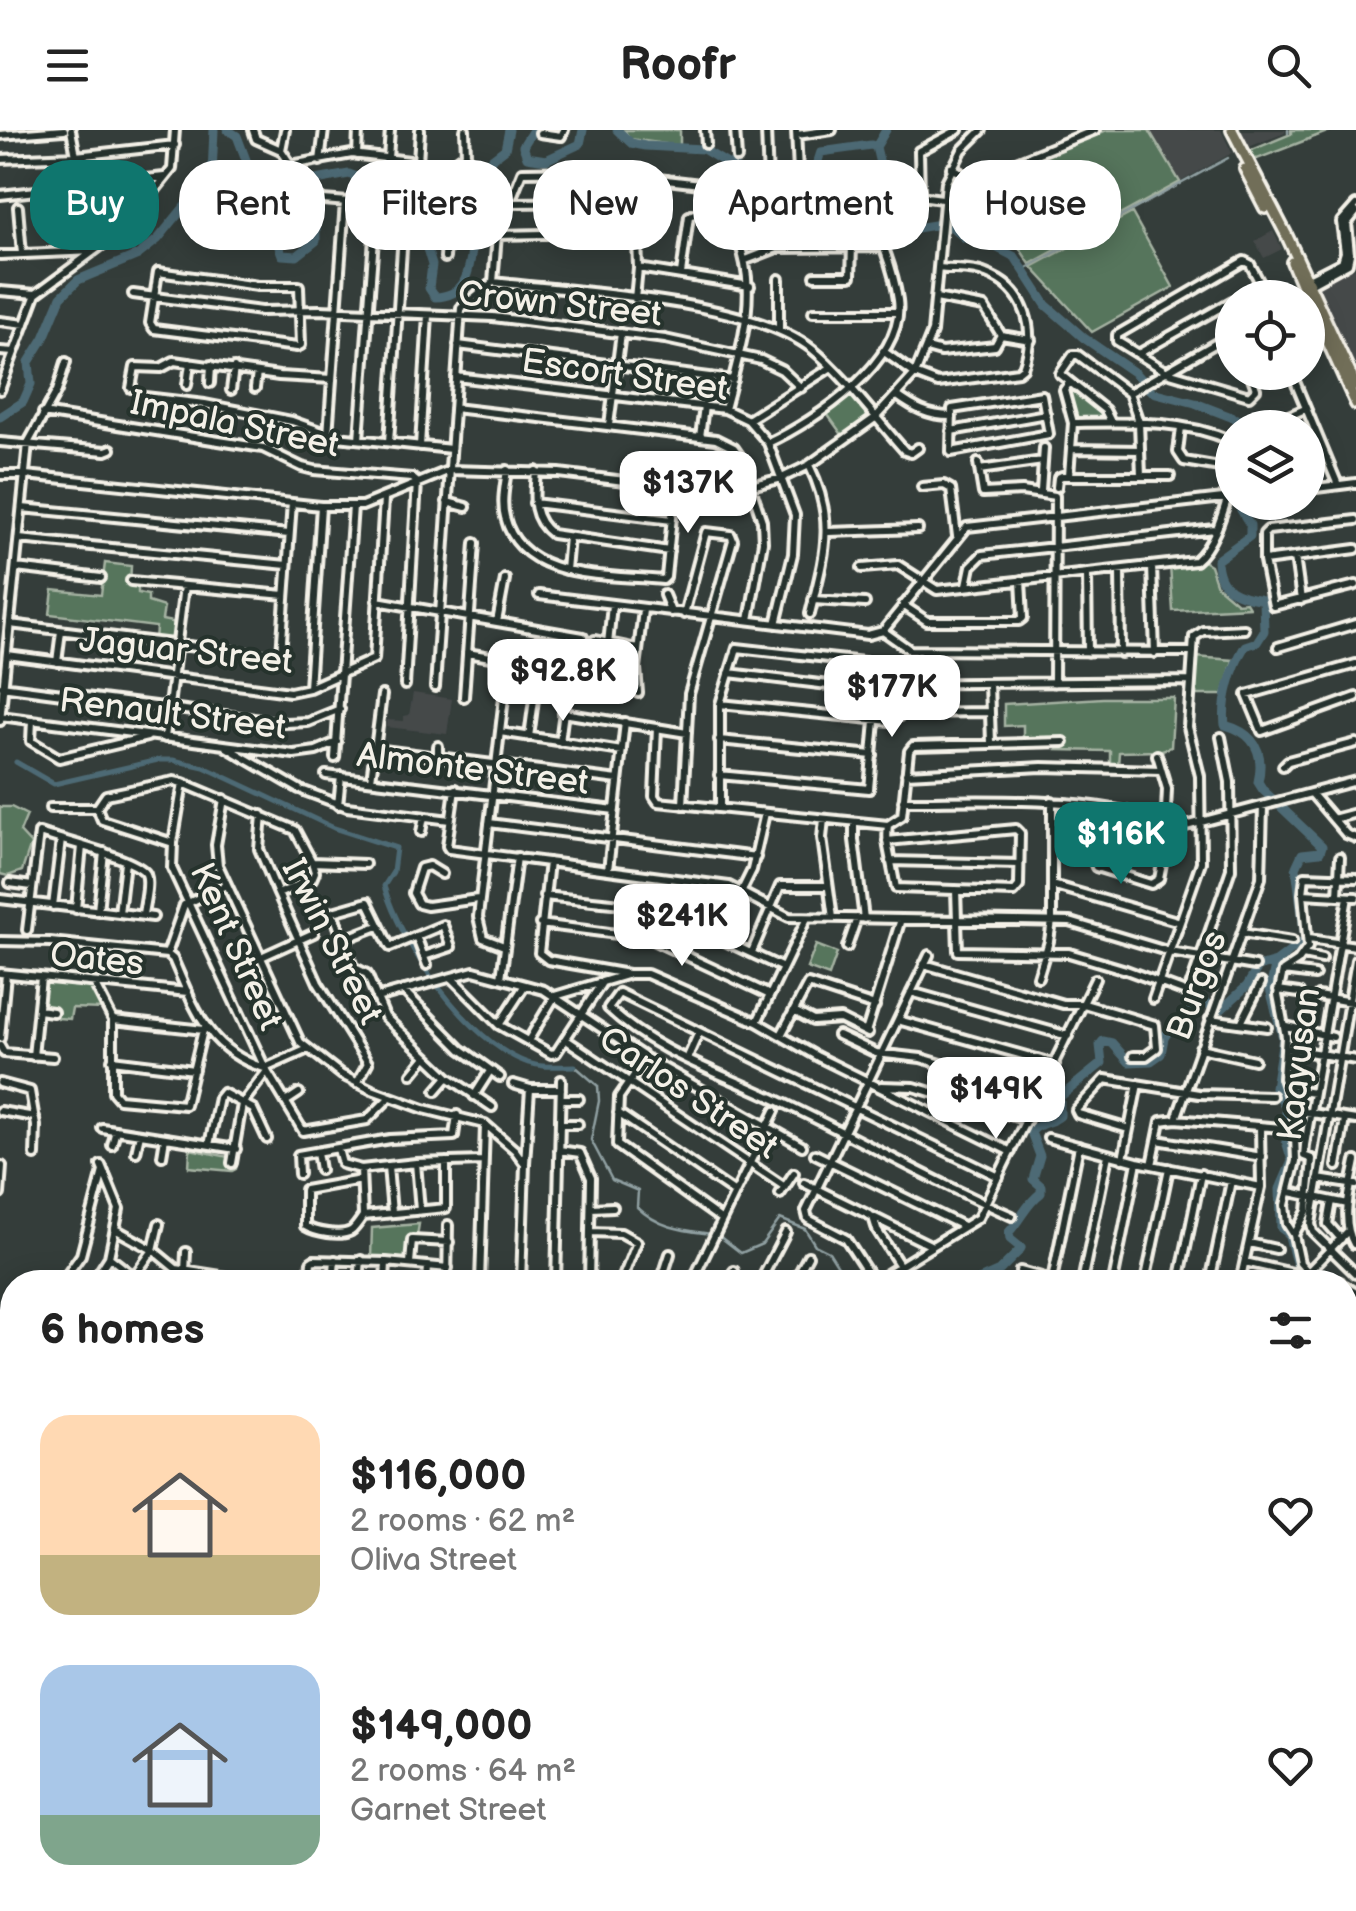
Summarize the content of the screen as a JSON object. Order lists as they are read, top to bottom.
{
  "streets": {
    "street": [
      "Crown Street",
      "Escort Street",
      "Impala Street",
      "Jaguar Street",
      "Renault Street",
      "Almonte Street",
      "Irwin Street",
      "Kent Street",
      "Oates",
      "Burgos",
      "Kaayusan",
      "Carlos Street"
    ]
  },
  "page": {
    "header": "Roofr",
    "chip": [
      "Buy",
      "Rent",
      "Filters",
      "New",
      "Apartment",
      "House"
    ],
    "price": [
      "$137K",
      "$92.8K",
      "$177K",
      "$116K",
      "$241K",
      "$149K"
    ],
    "heading": "6 homes",
    "list": [
      {
        "name": "$116,000",
        "note": "2 rooms · 62 m² · Oliva Street"
      },
      {
        "name": "$149,000",
        "note": "2 rooms · 64 m² · Garnet Street"
      }
    ]
  }
}
